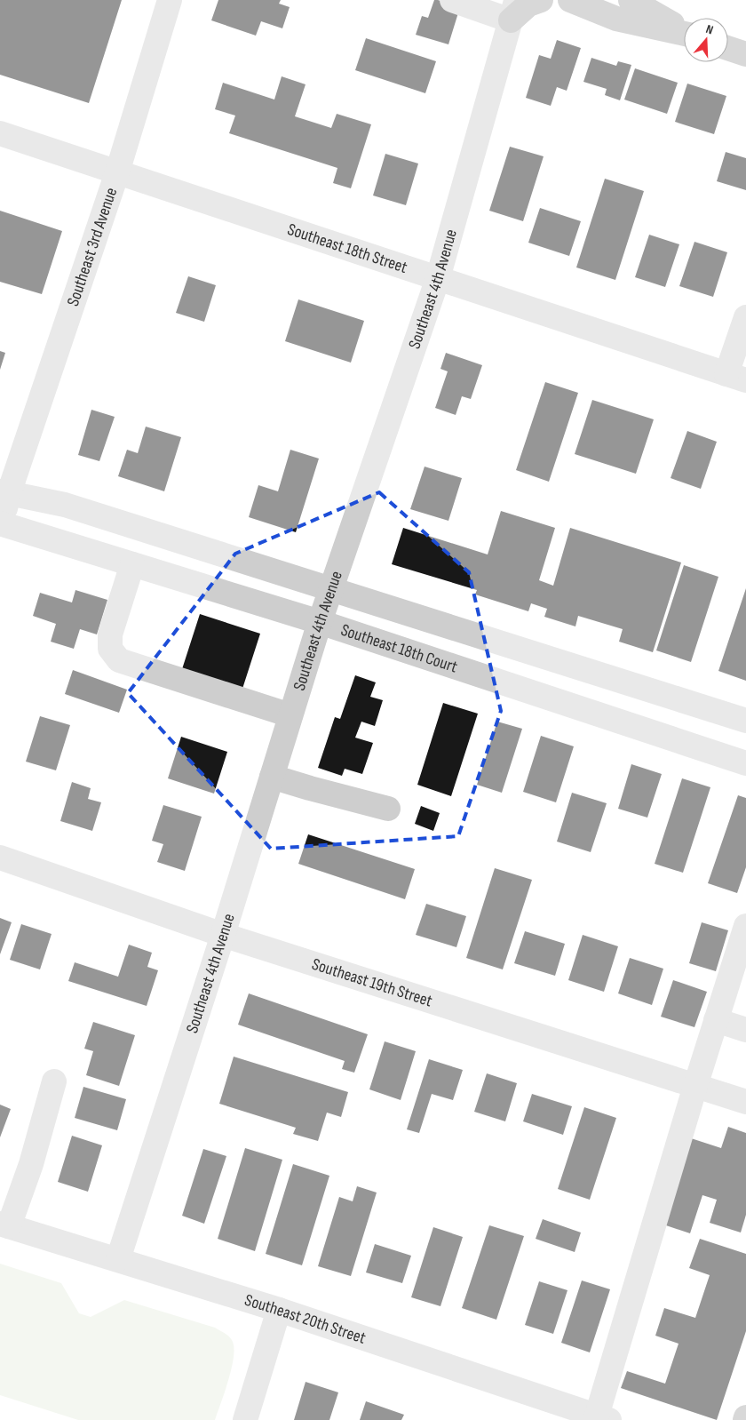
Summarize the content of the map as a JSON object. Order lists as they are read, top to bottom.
{
  "streets": {
    "street": [
      "Southeast 3rd Avenue",
      "Southeast 18th Street",
      "Southeast 4th Avenue",
      "Southeast 18th Court",
      "Southeast 19th Street",
      "Southeast 20th Street"
    ]
  },
  "crossings": [
    ["Southeast 3rd Avenue", "Southeast 18th Street"],
    ["Southeast 3rd Avenue", "Southeast 18th Court"],
    ["Southeast 18th Street", "Southeast 4th Avenue"],
    ["Southeast 4th Avenue", "Southeast 18th Court"],
    ["Southeast 4th Avenue", "Southeast 19th Street"],
    ["Southeast 4th Avenue", "Southeast 20th Street"]
  ],
  "north": "top"
}
